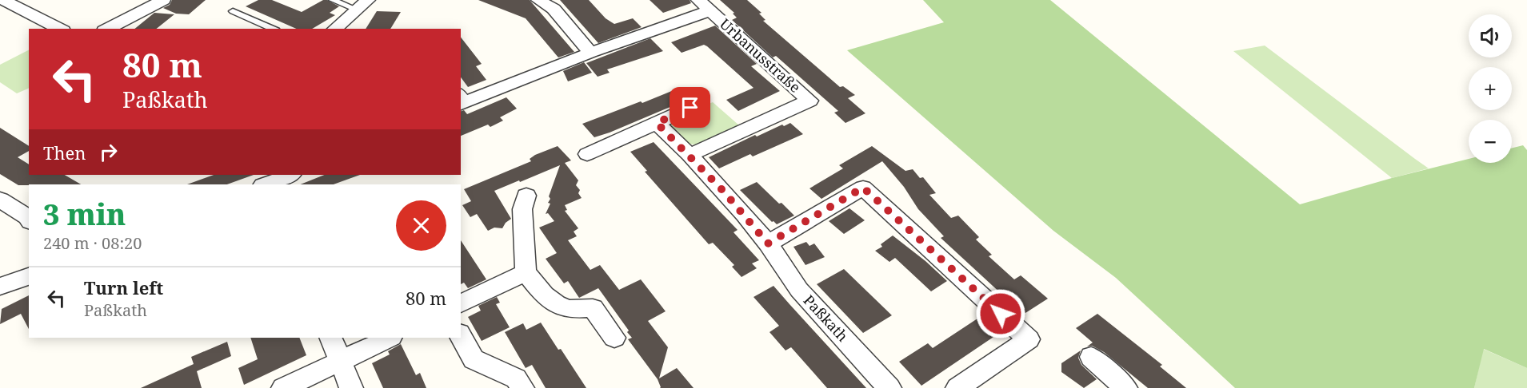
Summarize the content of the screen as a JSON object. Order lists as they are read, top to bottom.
{
  "streets": {
    "street": ["Urbanusstraße", "Paßkath"]
  },
  "crossings": [
    ["Urbanusstraße", "Paßkath"]
  ],
  "page": {
    "map_buttons": ["+", "−"],
    "turn": ["80 m", "Paßkath"],
    "then": "Then",
    "heading": ["3 min", "240 m · 08:20"],
    "list": [
      {
        "name": "Turn left",
        "note": "Paßkath",
        "value": "80 m"
      }
    ]
  }
}
